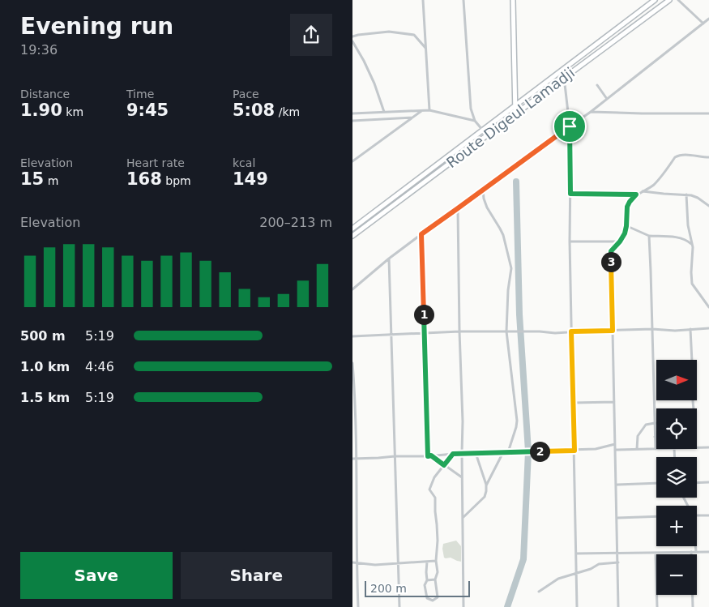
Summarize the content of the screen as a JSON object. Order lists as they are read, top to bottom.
{
  "streets": {
    "main road": ["Route Digeul Lamadji"]
  },
  "scale_bar": "200 m",
  "north": "right",
  "page": {
    "heading": ["Evening run", "19:36"],
    "stats": [
      ["Distance", "1.90 km"],
      ["Time", "9:45"],
      ["Pace", "5:08 /km"],
      ["Elevation", "15 m"],
      ["Heart rate", "168 bpm"],
      ["kcal", "149"]
    ],
    "chart": ["Elevation", "200–213 m"],
    "pins": ["3", "1", "2"],
    "list": [
      {
        "name": "500 m",
        "note": "5:19"
      },
      {
        "name": "1.0 km",
        "note": "4:46"
      },
      {
        "name": "1.5 km",
        "note": "5:19"
      }
    ],
    "map_buttons": ["+", "−"],
    "buttons": ["Save", "Share"],
    "scale": "200 m"
  }
}
